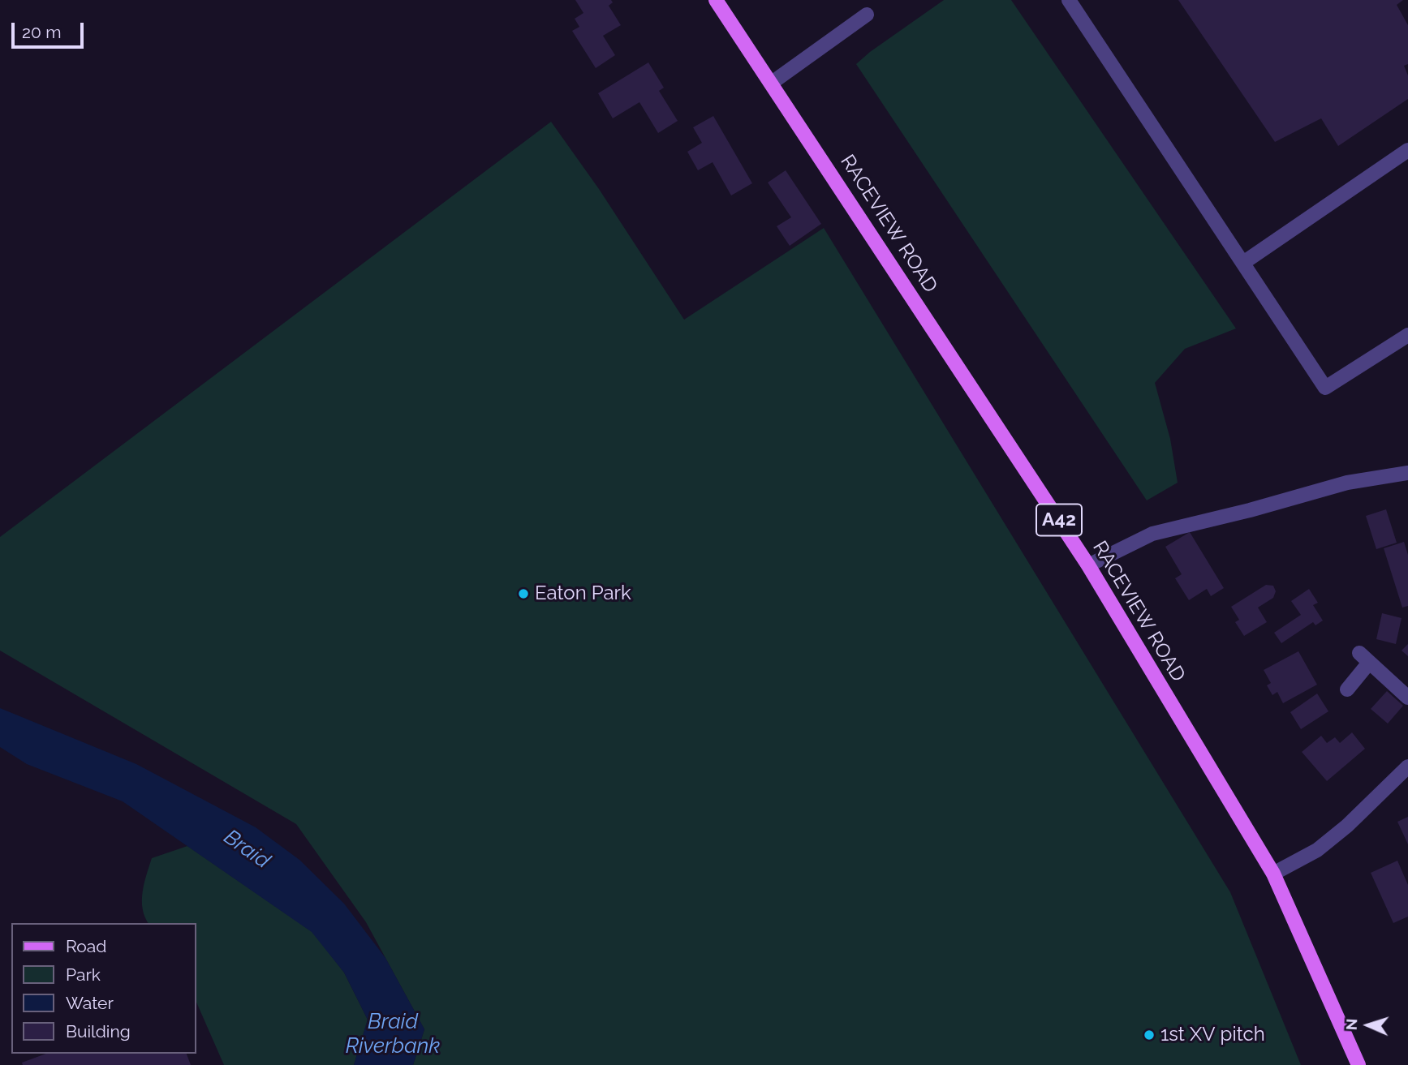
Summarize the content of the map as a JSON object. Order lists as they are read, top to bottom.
{
  "streets": {
    "main road": ["RACEVIEW ROAD", "A42"]
  },
  "water": ["Braid", "Braid Riverbank"],
  "places": ["Eaton Park", "1st XV pitch"],
  "legend": [
    "Road",
    "Park",
    "Water",
    "Building"
  ],
  "scale_bar": "20 m",
  "north": "left"
}
